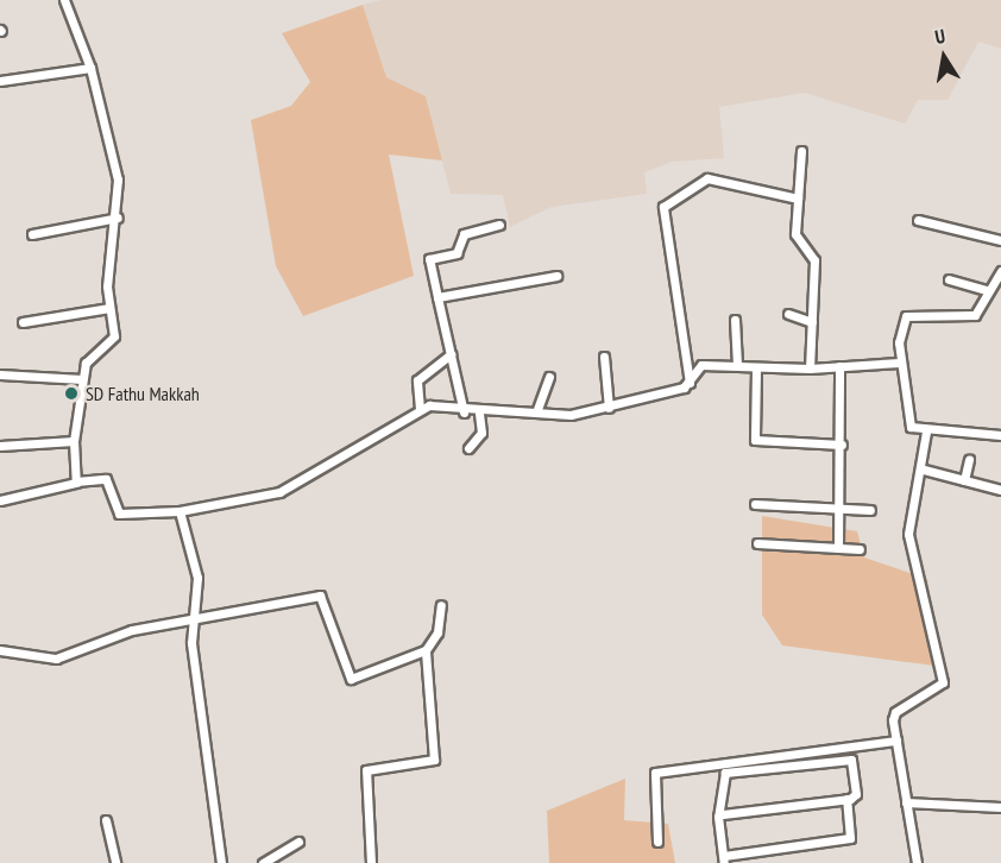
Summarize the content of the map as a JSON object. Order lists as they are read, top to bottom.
{
  "places": ["SD Fathu Makkah"],
  "north": "top"
}
